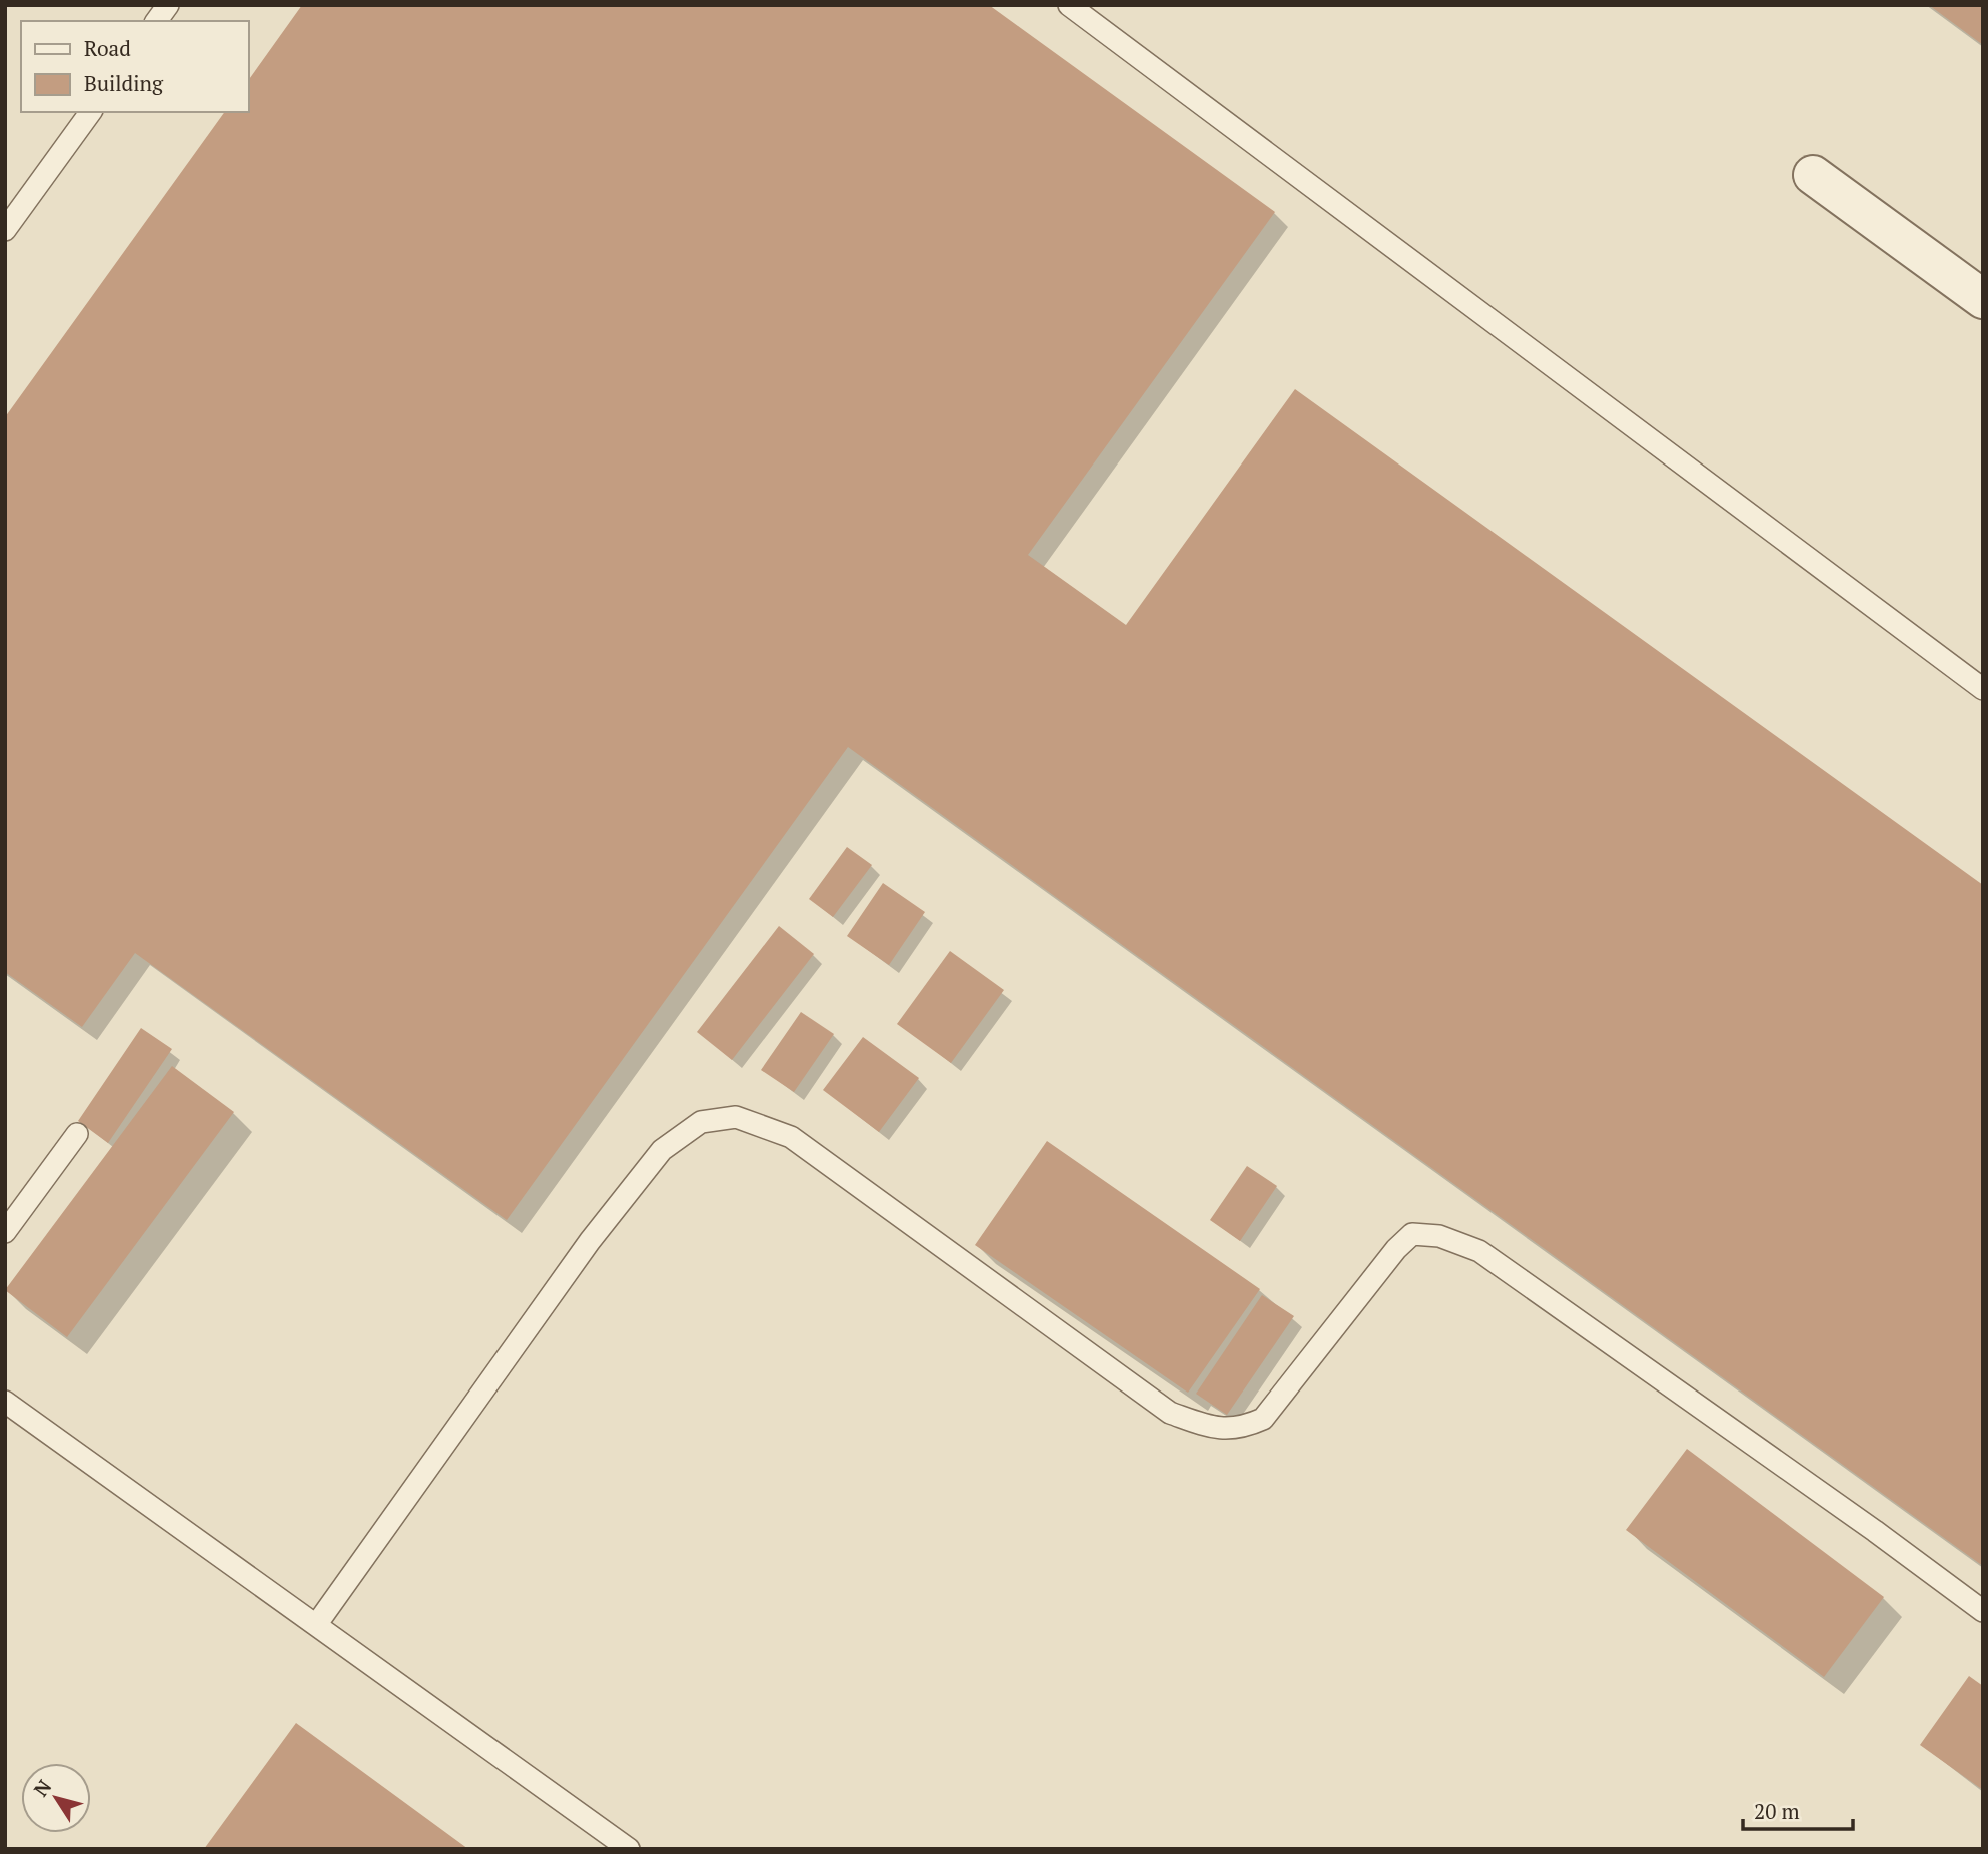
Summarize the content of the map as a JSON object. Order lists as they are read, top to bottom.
{
  "legend": ["Road", "Building"],
  "scale_bar": "20 m",
  "north": "top left"
}
